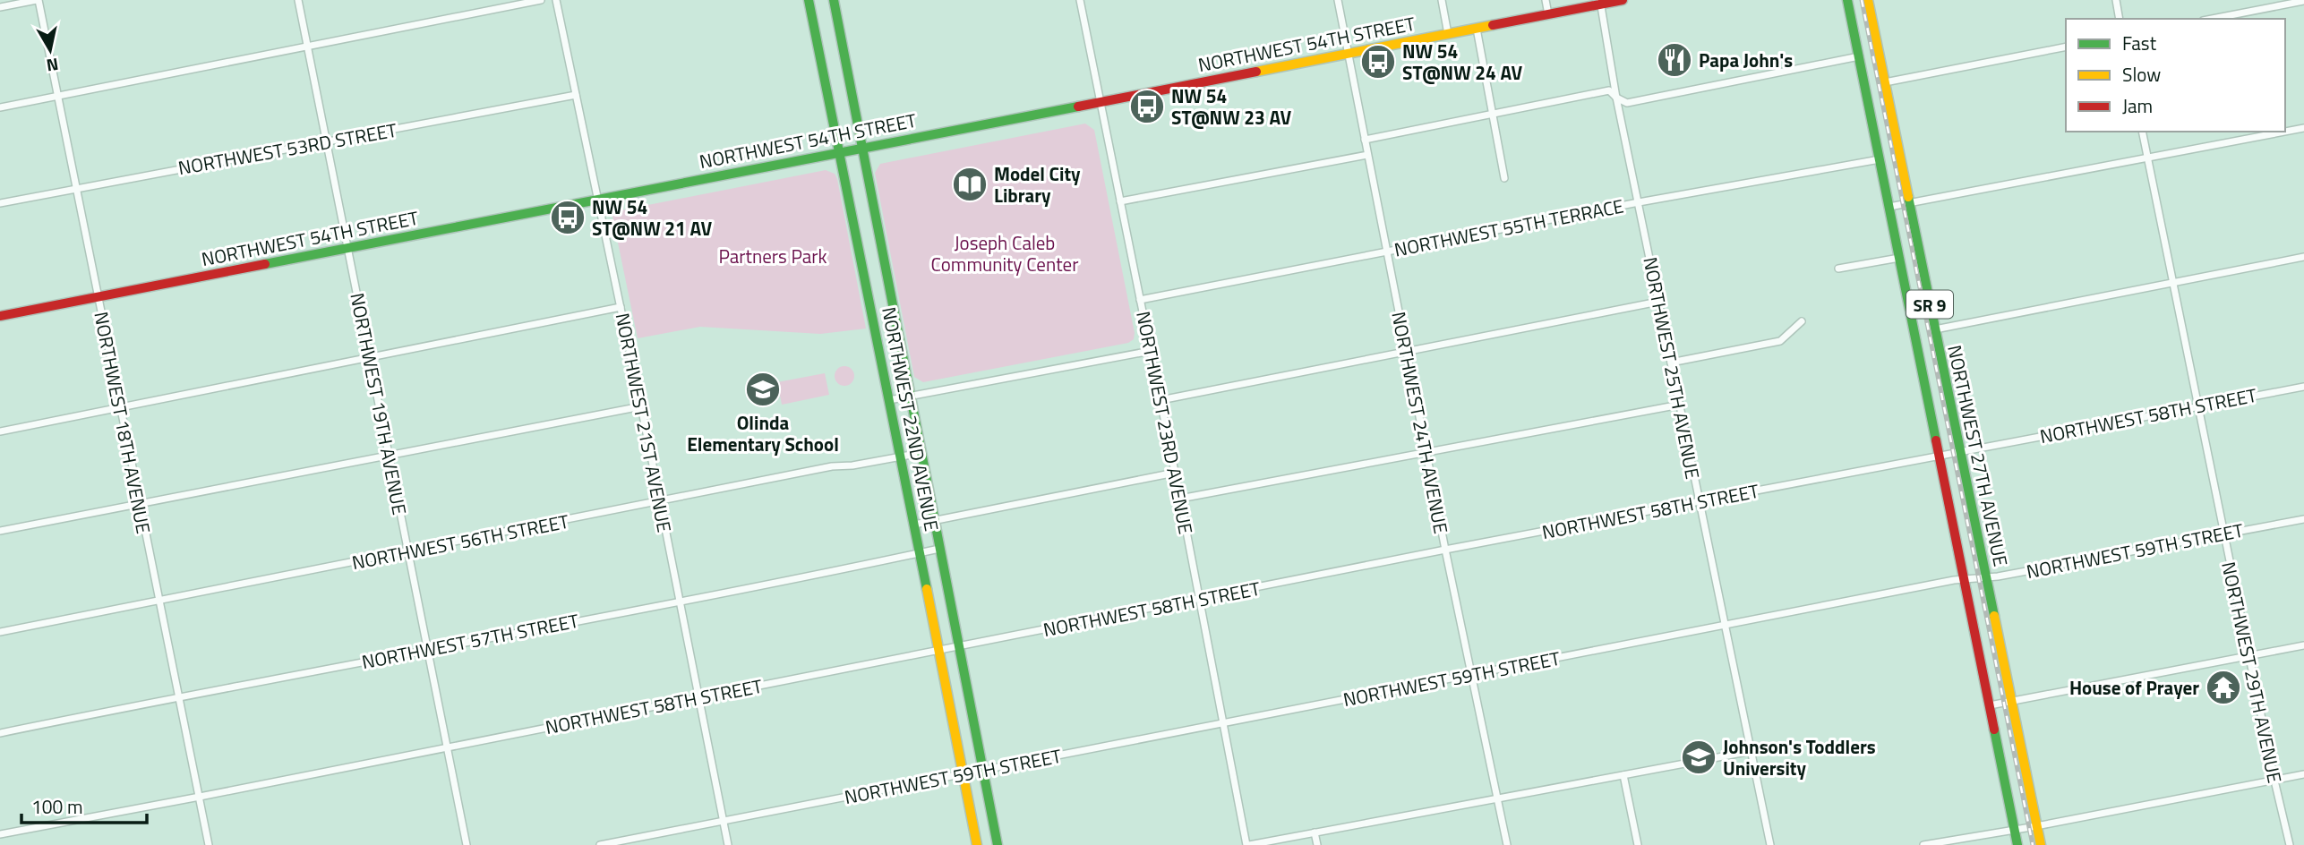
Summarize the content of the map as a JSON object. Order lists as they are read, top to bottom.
{
  "streets": {
    "main road": [
      "NORTHWEST 54TH STREET",
      "SR 9",
      "NORTHWEST 22ND AVENUE",
      "NORTHWEST 27TH AVENUE"
    ],
    "street": [
      "NORTHWEST 53RD STREET",
      "NORTHWEST 55TH TERRACE",
      "NORTHWEST 25TH AVENUE",
      "NORTHWEST 19TH AVENUE",
      "NORTHWEST 58TH STREET",
      "NORTHWEST 18TH AVENUE",
      "NORTHWEST 21ST AVENUE",
      "NORTHWEST 23RD AVENUE",
      "NORTHWEST 24TH AVENUE",
      "NORTHWEST 56TH STREET",
      "NORTHWEST 59TH STREET",
      "NORTHWEST 57TH STREET",
      "NORTHWEST 29TH AVENUE"
    ]
  },
  "crossings": [
    ["NORTHWEST 54TH STREET", "NORTHWEST 25TH AVENUE"],
    ["NORTHWEST 54TH STREET", "NORTHWEST 19TH AVENUE"],
    ["NORTHWEST 54TH STREET", "NORTHWEST 22ND AVENUE"],
    ["NORTHWEST 54TH STREET", "NORTHWEST 18TH AVENUE"],
    ["NORTHWEST 54TH STREET", "NORTHWEST 21ST AVENUE"],
    ["NORTHWEST 54TH STREET", "NORTHWEST 23RD AVENUE"],
    ["NORTHWEST 54TH STREET", "NORTHWEST 24TH AVENUE"],
    ["NORTHWEST 53RD STREET", "NORTHWEST 19TH AVENUE"],
    ["NORTHWEST 53RD STREET", "NORTHWEST 18TH AVENUE"],
    ["NORTHWEST 53RD STREET", "NORTHWEST 21ST AVENUE"],
    ["NORTHWEST 55TH TERRACE", "NORTHWEST 25TH AVENUE"],
    ["NORTHWEST 55TH TERRACE", "NORTHWEST 23RD AVENUE"],
    ["NORTHWEST 55TH TERRACE", "NORTHWEST 24TH AVENUE"],
    ["NORTHWEST 55TH TERRACE", "NORTHWEST 27TH AVENUE"],
    ["NORTHWEST 25TH AVENUE", "NORTHWEST 58TH STREET"],
    ["NORTHWEST 25TH AVENUE", "NORTHWEST 59TH STREET"],
    ["NORTHWEST 19TH AVENUE", "NORTHWEST 58TH STREET"],
    ["NORTHWEST 19TH AVENUE", "NORTHWEST 56TH STREET"],
    ["NORTHWEST 19TH AVENUE", "NORTHWEST 57TH STREET"],
    ["NORTHWEST 58TH STREET", "NORTHWEST 22ND AVENUE"],
    ["NORTHWEST 58TH STREET", "NORTHWEST 18TH AVENUE"],
    ["NORTHWEST 58TH STREET", "NORTHWEST 21ST AVENUE"],
    ["NORTHWEST 58TH STREET", "NORTHWEST 23RD AVENUE"],
    ["NORTHWEST 58TH STREET", "NORTHWEST 24TH AVENUE"],
    ["NORTHWEST 58TH STREET", "NORTHWEST 27TH AVENUE"],
    ["NORTHWEST 58TH STREET", "NORTHWEST 29TH AVENUE"],
    ["NORTHWEST 22ND AVENUE", "NORTHWEST 56TH STREET"],
    ["NORTHWEST 22ND AVENUE", "NORTHWEST 59TH STREET"],
    ["NORTHWEST 22ND AVENUE", "NORTHWEST 57TH STREET"],
    ["NORTHWEST 18TH AVENUE", "NORTHWEST 56TH STREET"],
    ["NORTHWEST 18TH AVENUE", "NORTHWEST 57TH STREET"],
    ["NORTHWEST 21ST AVENUE", "NORTHWEST 56TH STREET"],
    ["NORTHWEST 21ST AVENUE", "NORTHWEST 59TH STREET"],
    ["NORTHWEST 21ST AVENUE", "NORTHWEST 57TH STREET"],
    ["NORTHWEST 23RD AVENUE", "NORTHWEST 59TH STREET"],
    ["NORTHWEST 24TH AVENUE", "NORTHWEST 59TH STREET"],
    ["NORTHWEST 27TH AVENUE", "NORTHWEST 59TH STREET"],
    ["NORTHWEST 59TH STREET", "NORTHWEST 29TH AVENUE"]
  ],
  "parks": ["Joseph Caleb Community Center", "Partners Park"],
  "places": {
    "restaurant": ["Papa John's"],
    "bus stop": ["NW 54 ST@NW 24 AV", "NW 54 ST@NW 23 AV", "NW 54 ST@NW 21 AV"],
    "library": ["Model City Library"],
    "school or university": ["Olinda Elementary School", "Johnson's Toddlers University"],
    "temple": ["House of Prayer"]
  },
  "legend": ["Fast", "Slow", "Jam"],
  "scale_bar": "100 m",
  "north": "bottom"
}
